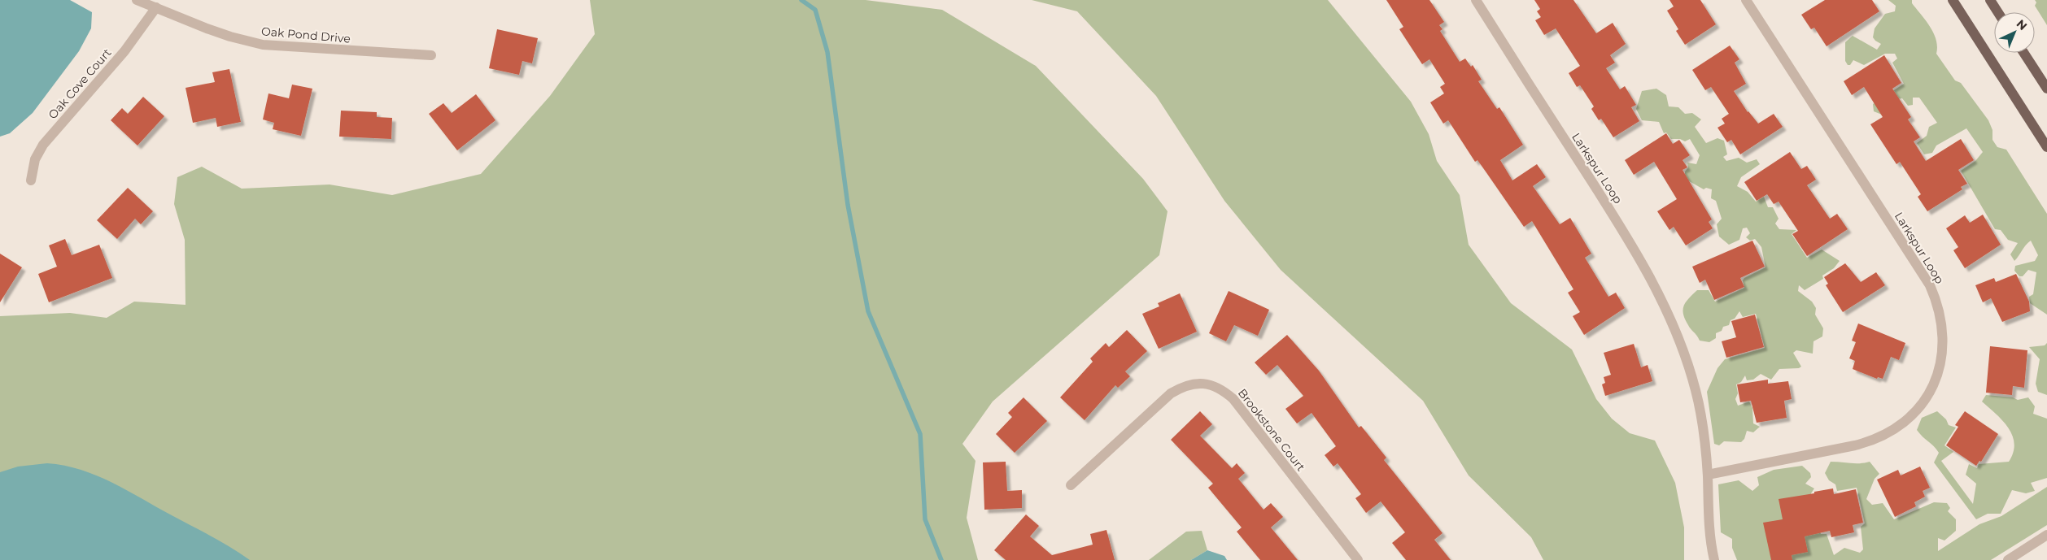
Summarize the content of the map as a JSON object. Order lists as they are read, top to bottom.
{
  "streets": {
    "street": [
      "Oak Pond Drive",
      "Oak Cove Court",
      "Larkspur Loop",
      "Brookstone Court"
    ]
  },
  "crossings": [
    ["Oak Pond Drive", "Oak Cove Court"]
  ],
  "north": "top right"
}
